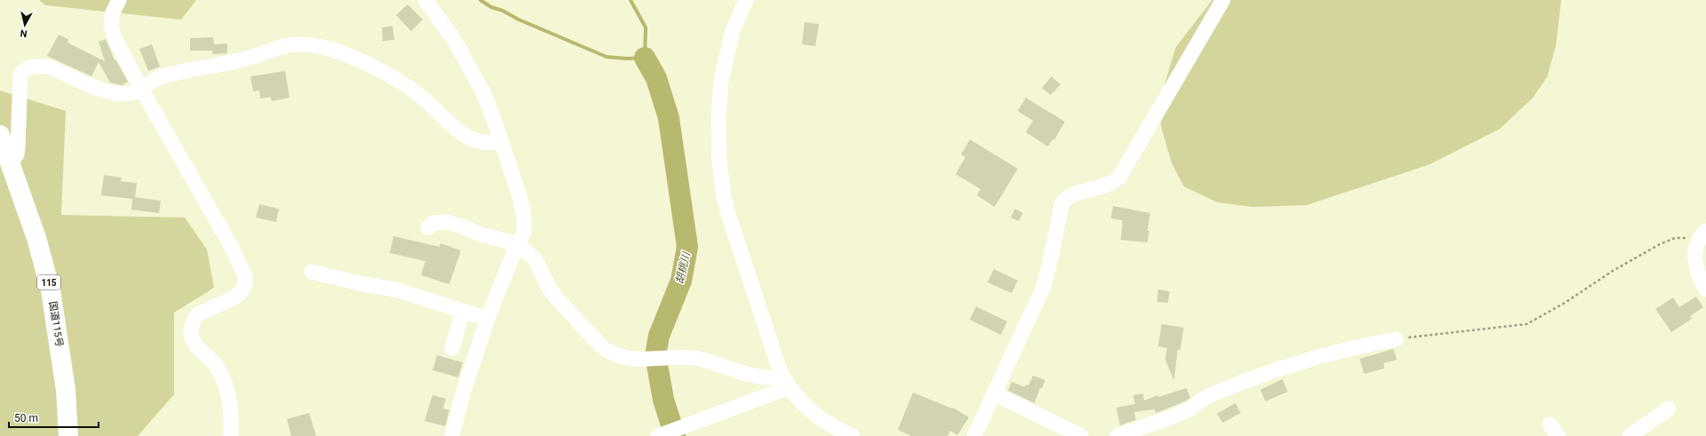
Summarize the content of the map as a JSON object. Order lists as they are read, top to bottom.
{
  "streets": {
    "highway": ["115", "国道115号"]
  },
  "water": ["胡桃川"],
  "scale_bar": "50 m",
  "north": "bottom"
}
